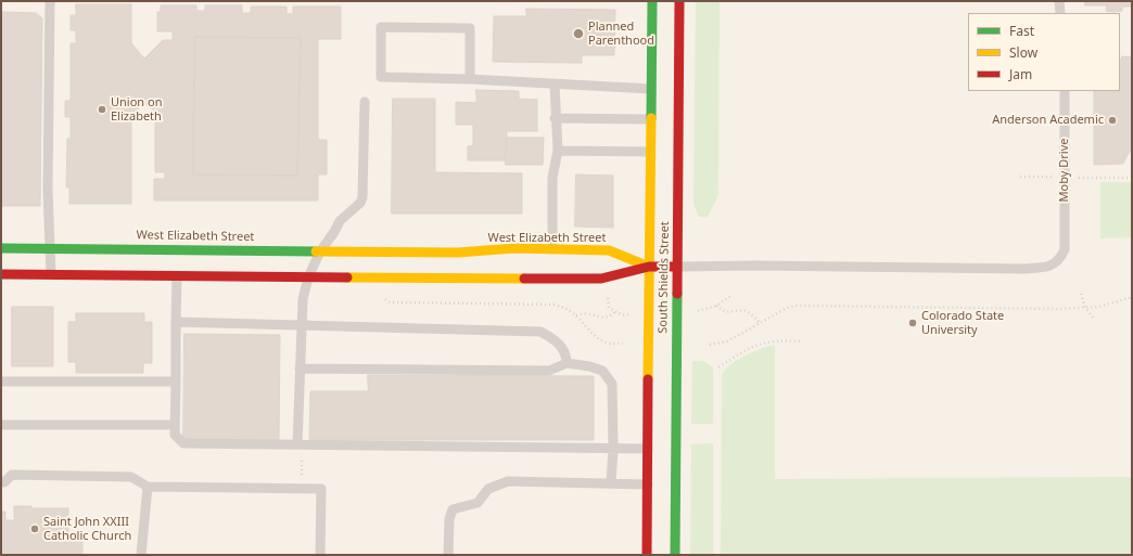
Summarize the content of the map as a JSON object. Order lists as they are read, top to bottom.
{
  "streets": {
    "main road": ["West Elizabeth Street", "South Shields Street"],
    "lane": ["Moby Drive"]
  },
  "crossings": [
    ["Moby Drive", "South Shields Street"],
    ["West Elizabeth Street", "South Shields Street"]
  ],
  "places": [
    "Planned Parenthood",
    "Union on Elizabeth",
    "Anderson Academic",
    "Colorado State University",
    "Saint John XXIII Catholic Church"
  ],
  "legend": ["Fast", "Slow", "Jam"]
}
